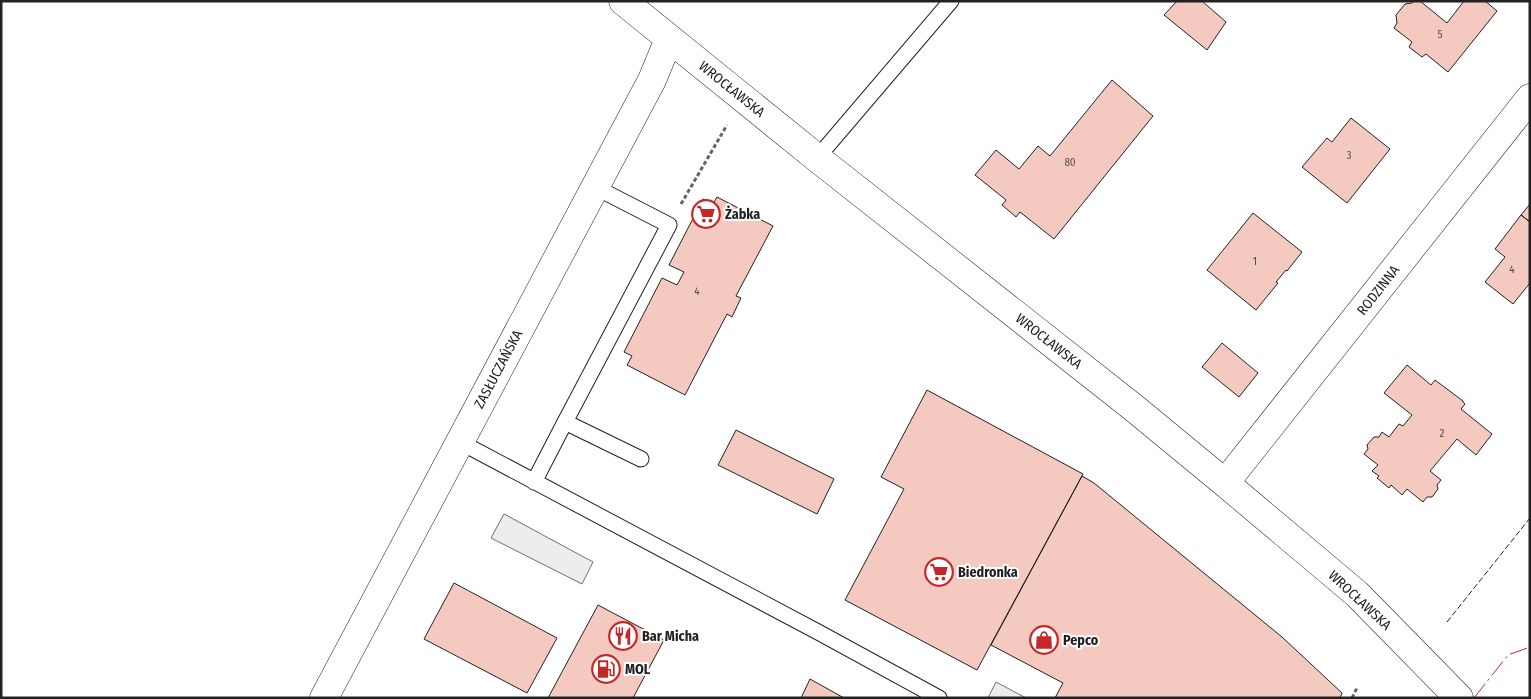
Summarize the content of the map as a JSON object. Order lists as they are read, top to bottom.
{
  "streets": {
    "street": ["WROCŁAWSKA", "RODZINNA", "ZASŁUCZAŃSKA"]
  },
  "crossings": [
    ["WROCŁAWSKA", "RODZINNA"],
    ["WROCŁAWSKA", "ZASŁUCZAŃSKA"]
  ],
  "places": {
    "supermarket": ["Żabka", "Biedronka"],
    "restaurant": ["Bar Micha"],
    "shop": ["Pepco"],
    "fuel station": ["MOL"]
  },
  "house_numbers": [
    "5",
    "3",
    "80",
    "1",
    "4",
    "4",
    "2"
  ]
}
